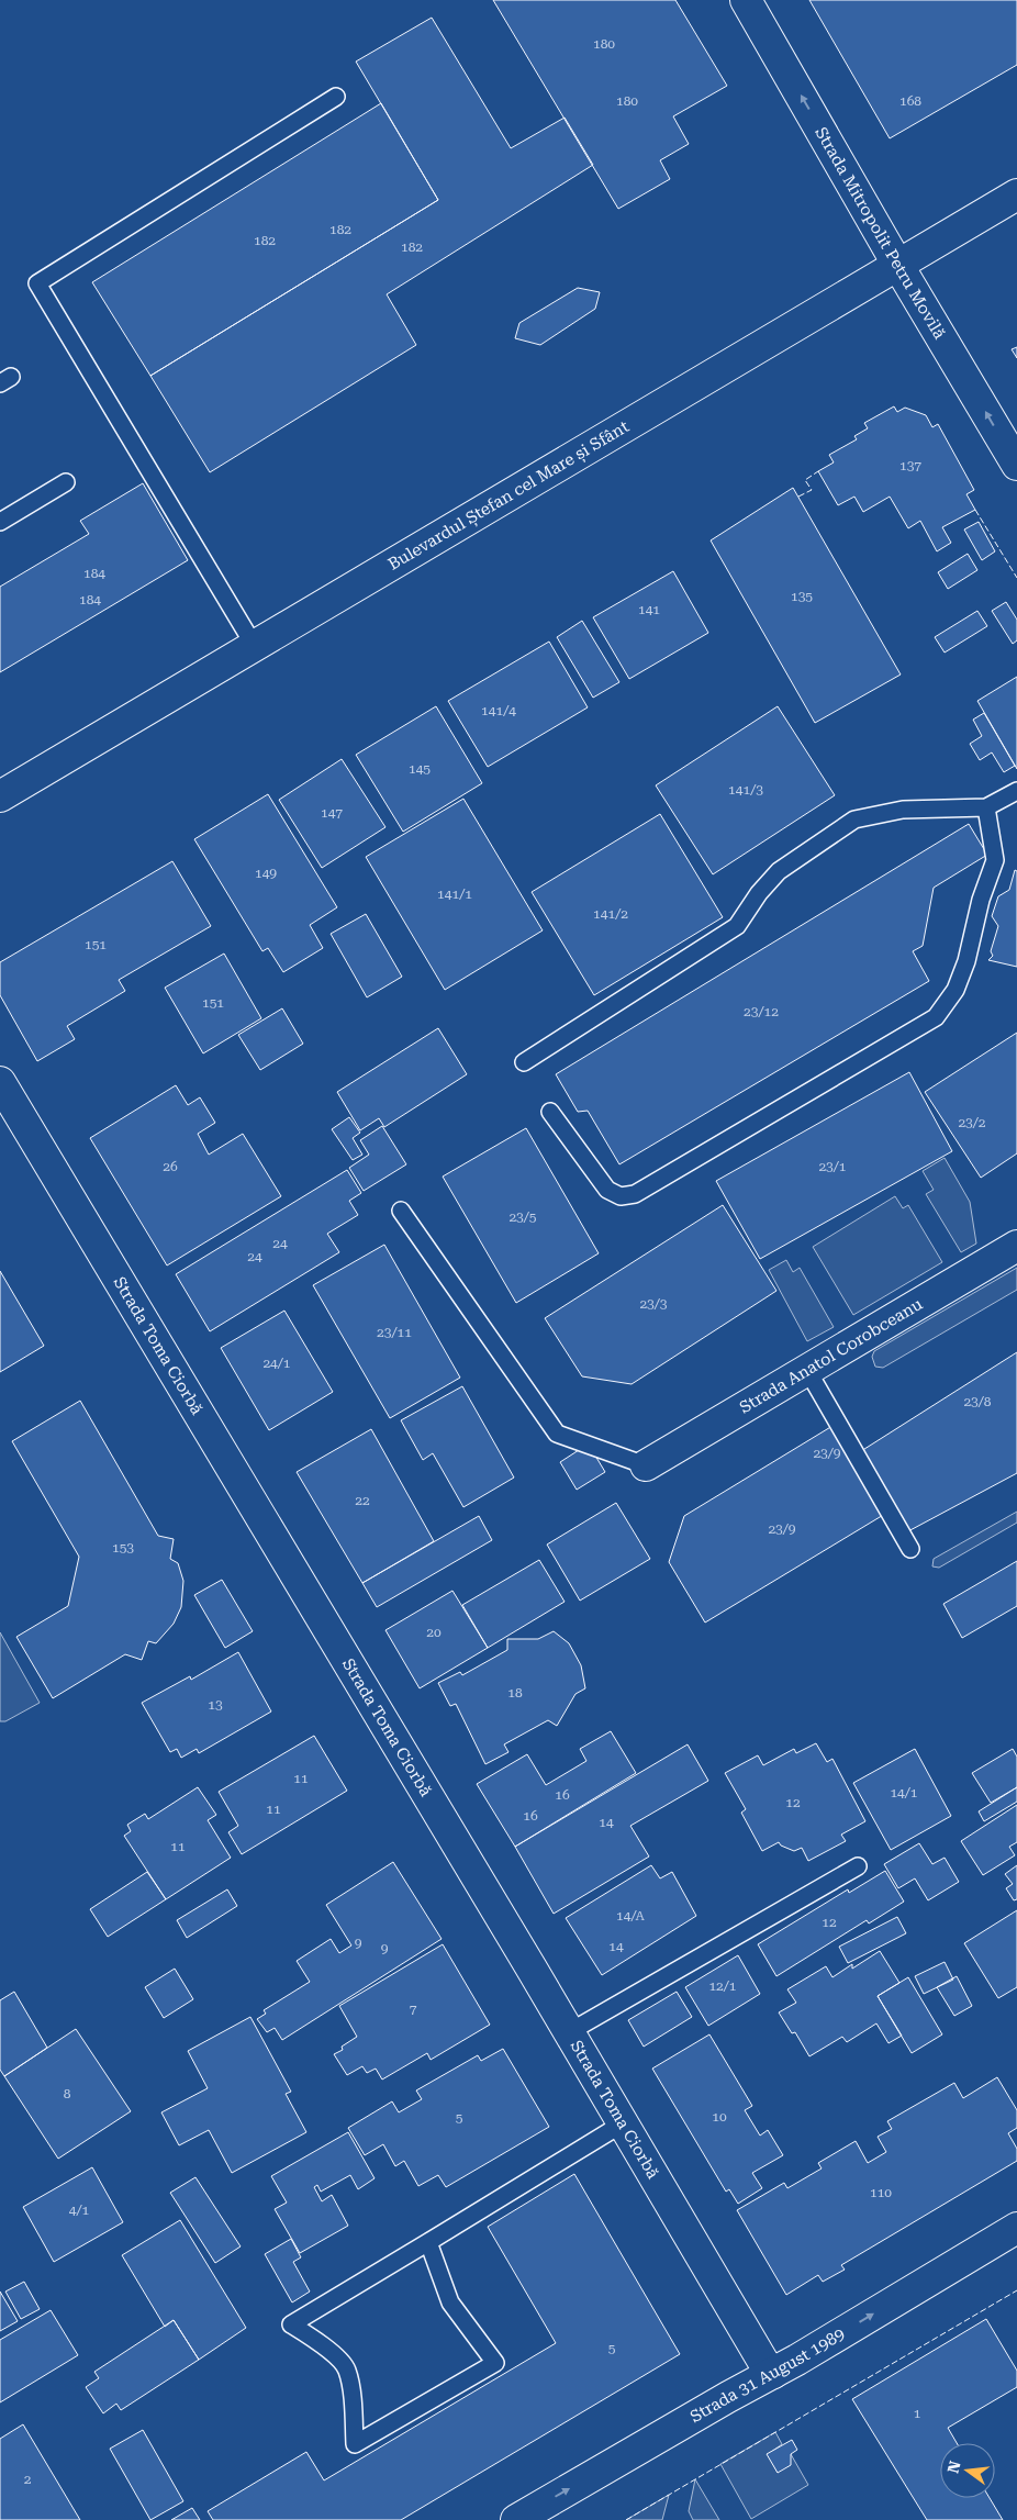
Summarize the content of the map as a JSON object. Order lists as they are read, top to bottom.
{
  "streets": {
    "street": [
      "Strada Mitropolit Petru Movilă",
      "Bulevardul Ștefan cel Mare și Sfânt",
      "Strada Toma Ciorbă",
      "Strada Anatol Corobceanu",
      "Strada 31 August 1989"
    ]
  },
  "crossings": [
    ["Strada Mitropolit Petru Movilă", "Bulevardul Ștefan cel Mare și Sfânt"],
    ["Strada Toma Ciorbă", "Strada 31 August 1989"]
  ],
  "one_way": ["Strada Mitropolit Petru Movilă", "Strada 31 August 1989"],
  "house_numbers": [
    "180",
    "180",
    "168",
    "182",
    "182",
    "182",
    "137",
    "184",
    "135",
    "184",
    "141",
    "141/4",
    "145",
    "141/3",
    "147",
    "149",
    "141/1",
    "141/2",
    "151",
    "151",
    "23/12",
    "23/2",
    "26",
    "23/1",
    "23/5",
    "24",
    "24",
    "23/3",
    "23/11",
    "24/1",
    "23/8",
    "23/9",
    "22",
    "23/9",
    "153",
    "20",
    "18",
    "13",
    "11",
    "14/1",
    "16",
    "12",
    "11",
    "16",
    "14",
    "11",
    "14/A",
    "12",
    "9",
    "14",
    "9",
    "12/1",
    "7",
    "8",
    "10",
    "5",
    "110",
    "4/1",
    "5",
    "1",
    "2"
  ],
  "north": "left"
}
